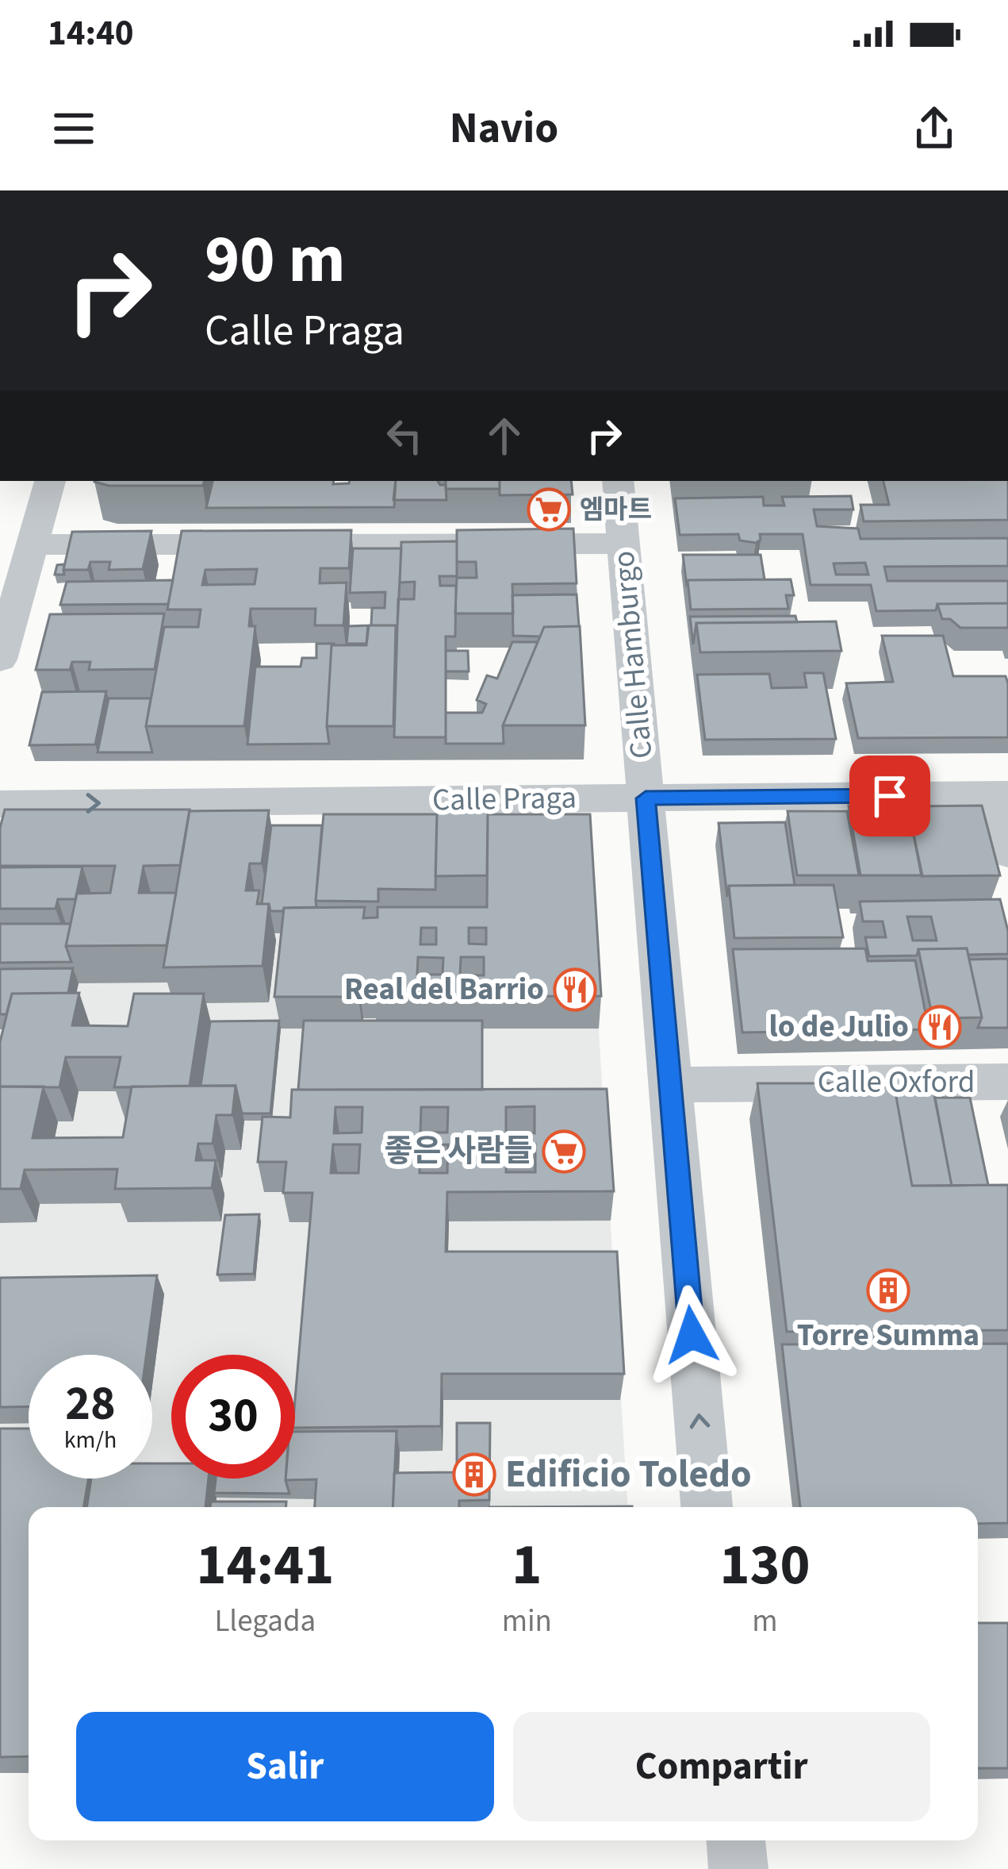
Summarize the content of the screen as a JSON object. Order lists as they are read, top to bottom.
{
  "streets": {
    "street": ["Calle Hamburgo", "Calle Praga", "Calle Oxford"]
  },
  "crossings": [
    ["Calle Hamburgo", "Calle Praga"],
    ["Calle Hamburgo", "Calle Oxford"]
  ],
  "one_way": ["Calle Hamburgo"],
  "places": {
    "supermarket": ["엠마트", "좋은 사람들"],
    "restaurant": ["Real del Barrio", "lo de Julio"],
    "building": ["Torre Summa", "Edificio Toledo"]
  },
  "page": {
    "status": "14:40",
    "header": "Navio",
    "turn": ["90 m", "Calle Praga"],
    "speed": "28 km/h",
    "limit": "30",
    "eta": [
      "14:41",
      "Llegada",
      "1",
      "min",
      "130",
      "m"
    ],
    "buttons": ["Salir", "Compartir"]
  }
}
